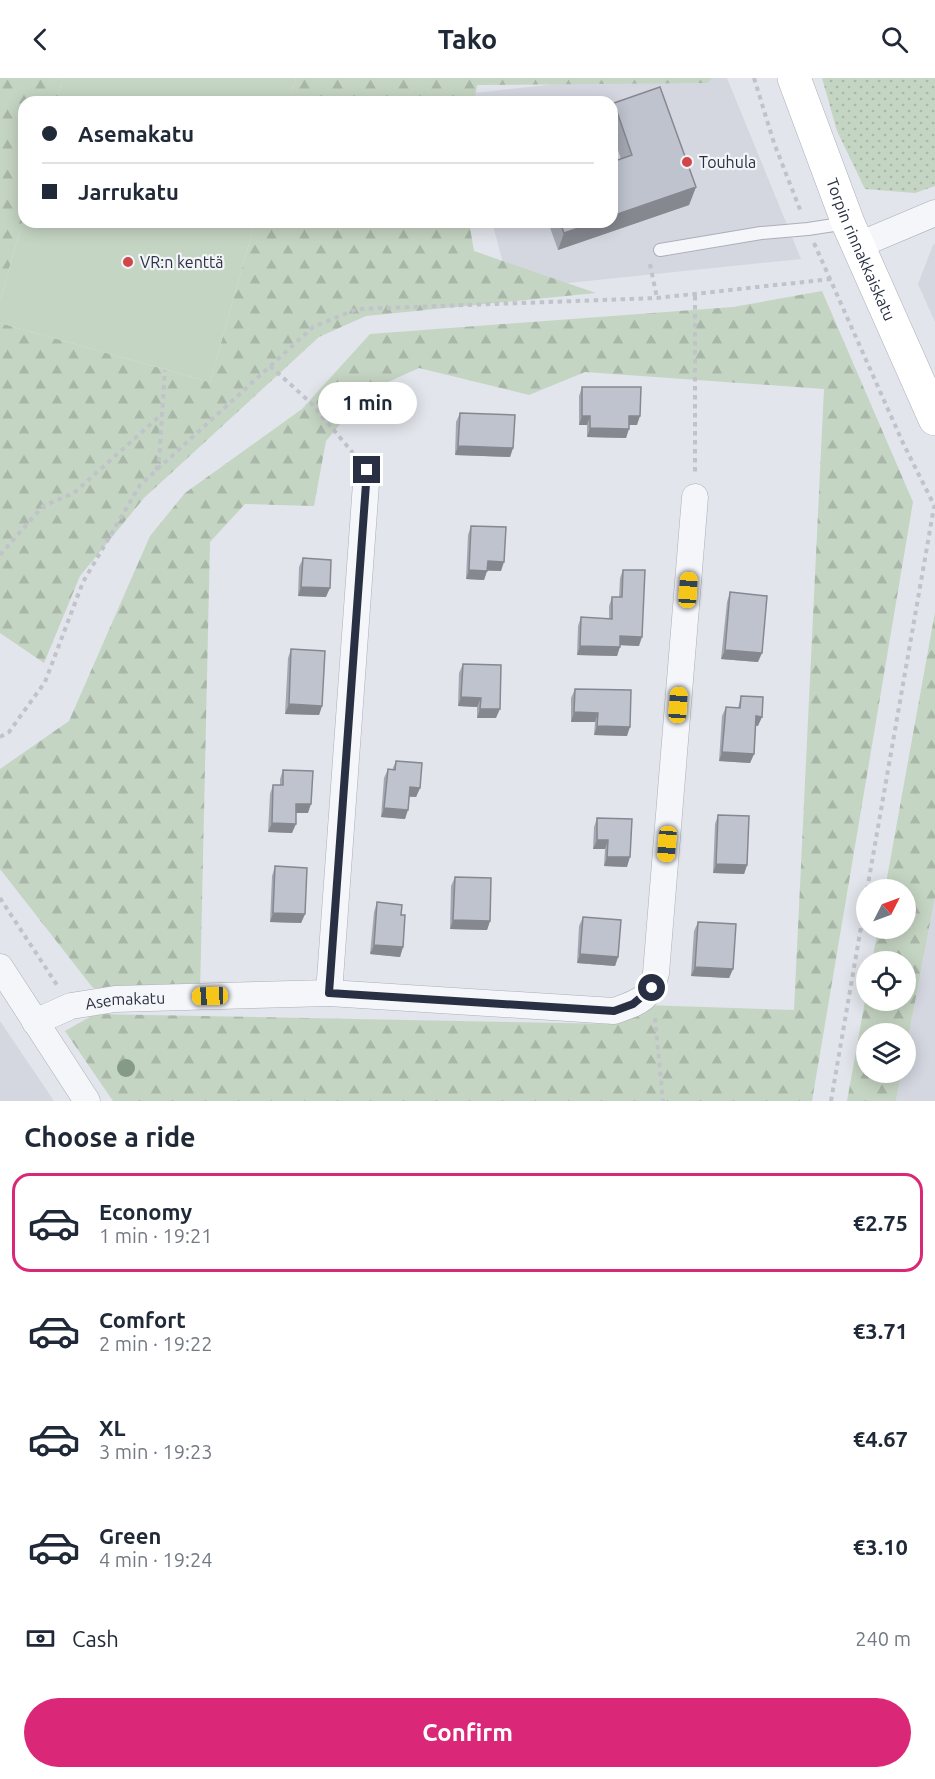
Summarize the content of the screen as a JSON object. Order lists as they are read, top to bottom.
{
  "streets": {
    "main road": ["Torpin rinnakkaiskatu"],
    "street": ["Asemakatu"]
  },
  "places": ["Touhula", "VR:n kenttä"],
  "north": "top right",
  "page": {
    "header": "Tako",
    "banner": ["Asemakatu", "Jarrukatu"],
    "bubble": "1 min",
    "heading": "Choose a ride",
    "list": [
      {
        "name": "Economy",
        "note": "1 min · 19:21",
        "value": "€2.75"
      },
      {
        "name": "Comfort",
        "note": "2 min · 19:22",
        "value": "€3.71"
      },
      {
        "name": "XL",
        "note": "3 min · 19:23",
        "value": "€4.67"
      },
      {
        "name": "Green",
        "note": "4 min · 19:24",
        "value": "€3.10"
      }
    ],
    "pay": ["Cash", "240 m"],
    "buttons": "Confirm"
  }
}
